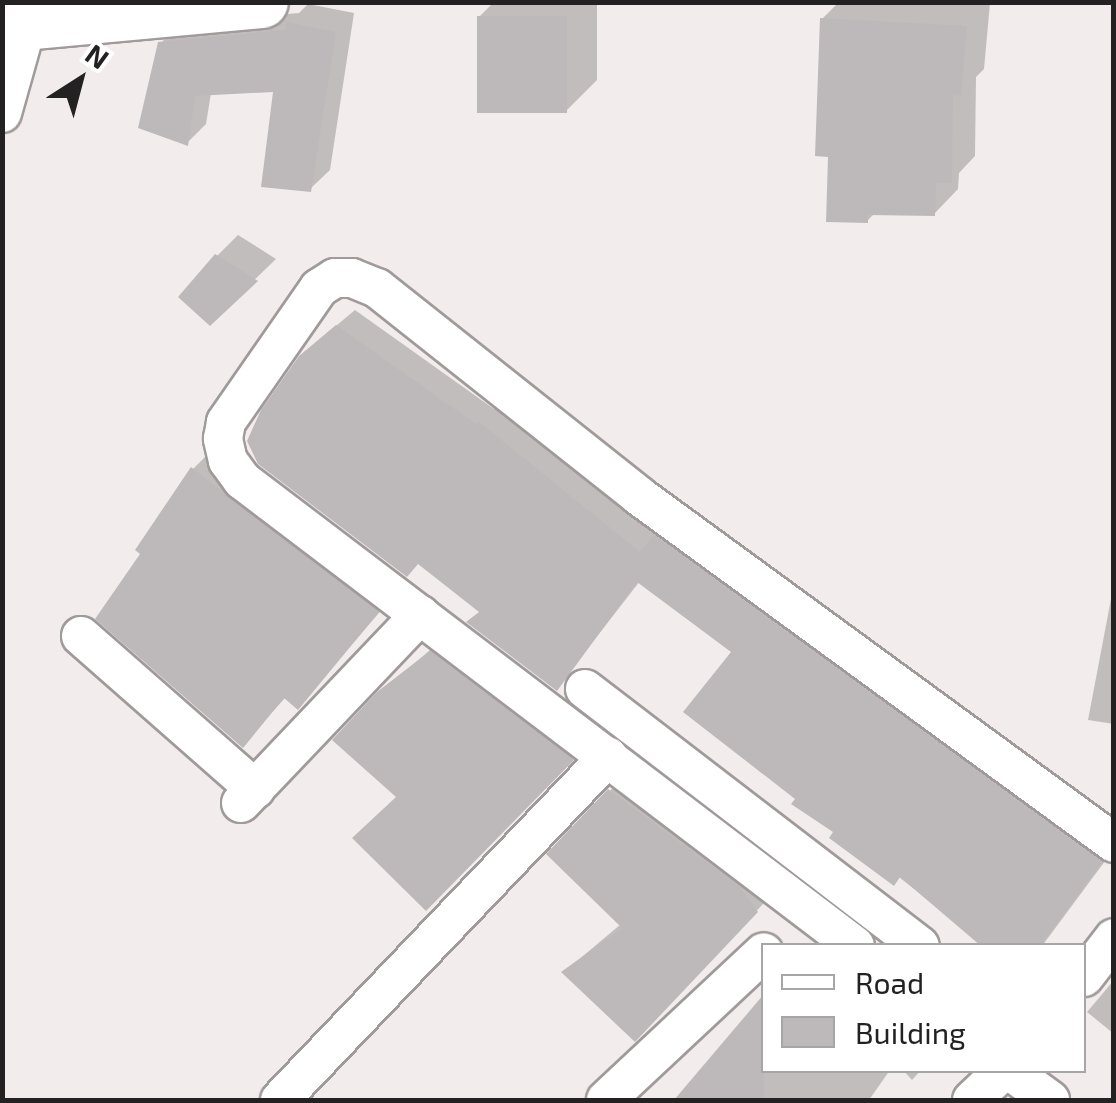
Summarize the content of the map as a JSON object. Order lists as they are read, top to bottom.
{
  "legend": ["Road", "Building"],
  "north": "top right"
}
